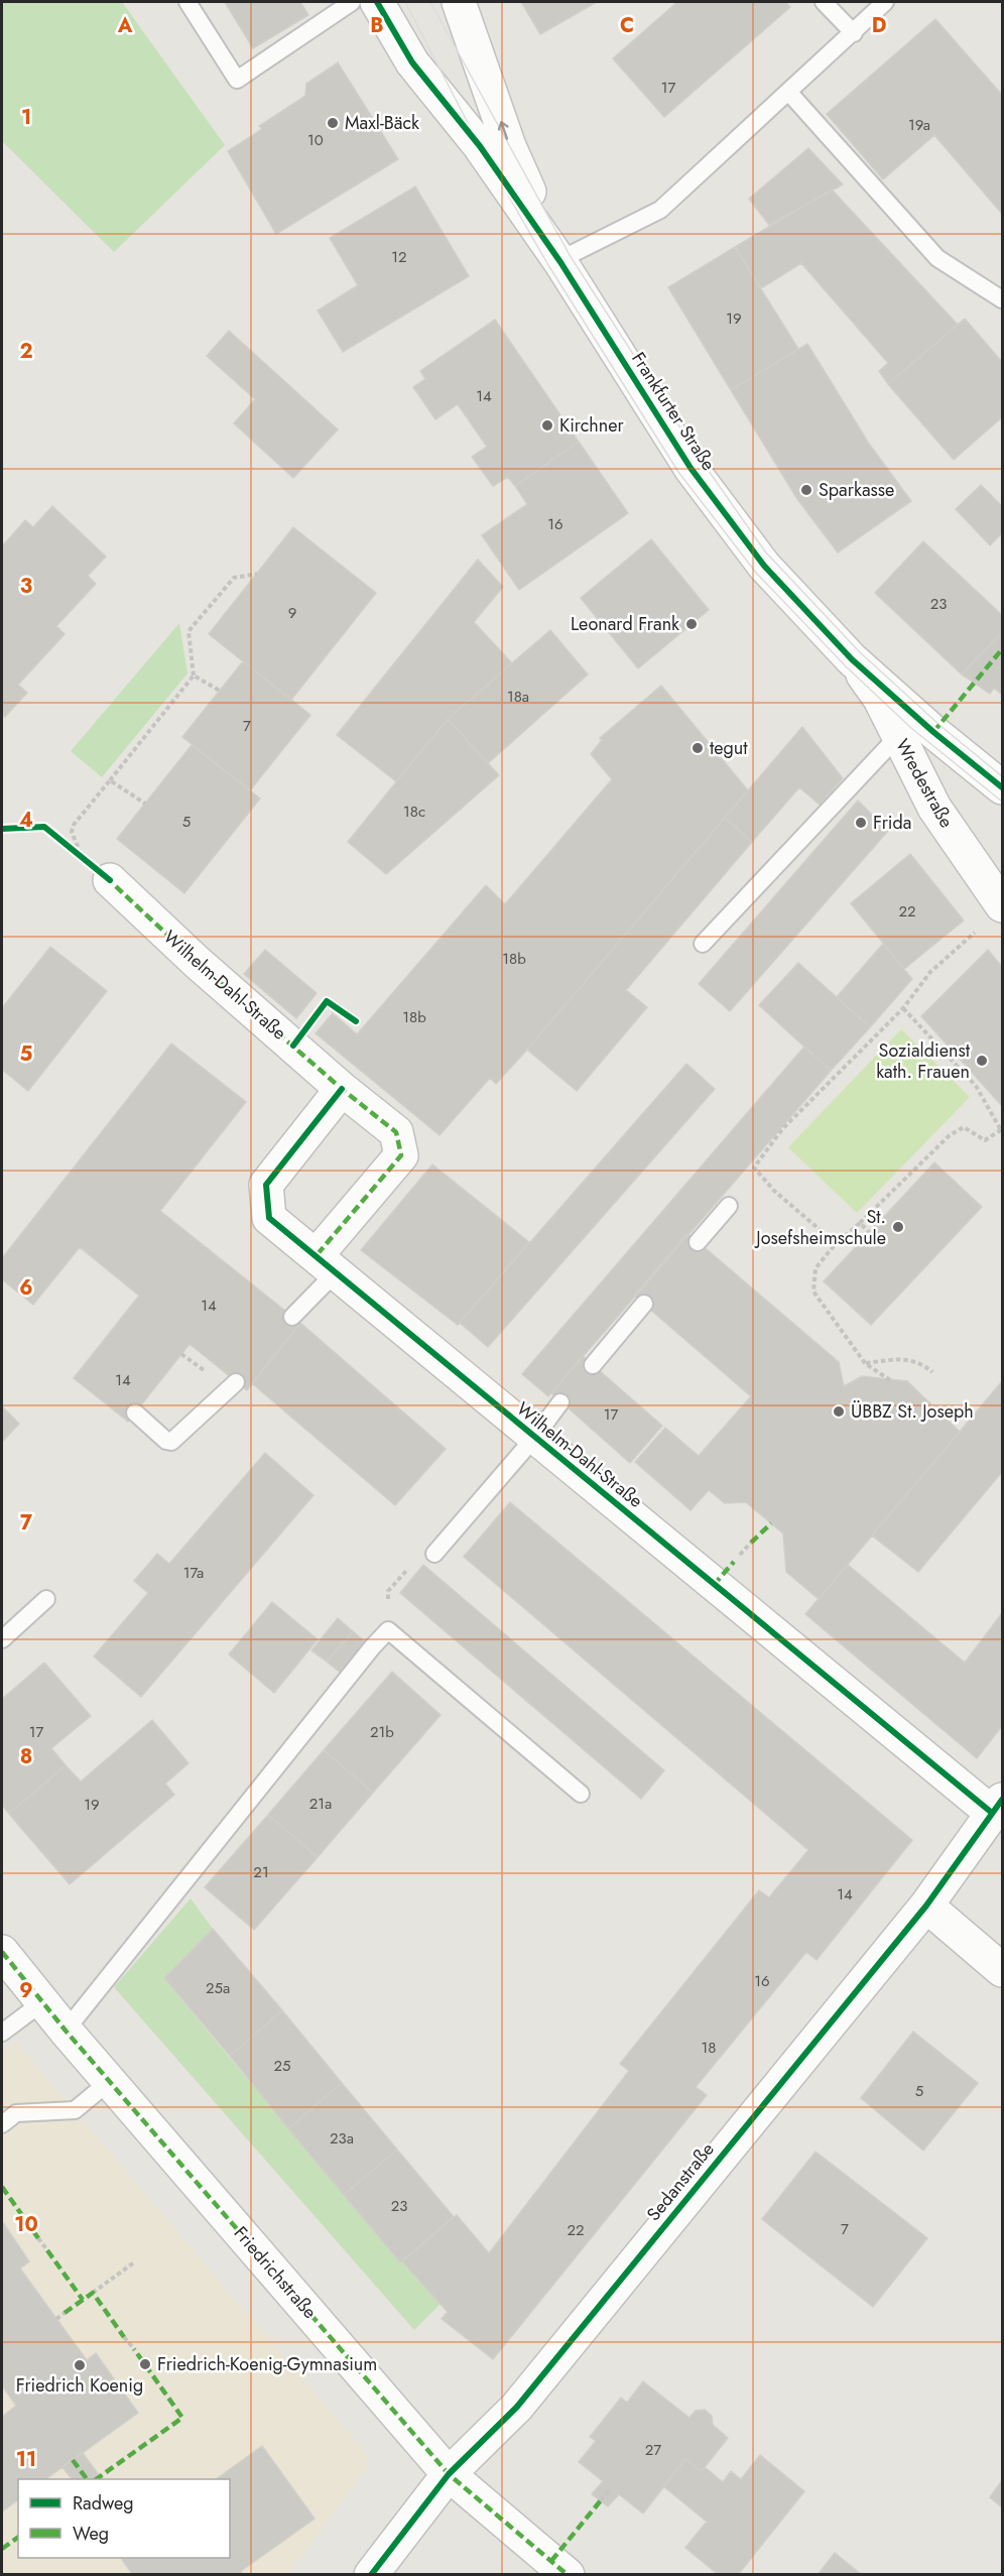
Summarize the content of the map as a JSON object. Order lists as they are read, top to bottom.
{
  "streets": {
    "street": [
      "Frankfurter Straße",
      "Wredestraße",
      "Wilhelm-Dahl-Straße",
      "Sedanstraße",
      "Friedrichstraße"
    ]
  },
  "crossings": [
    ["Frankfurter Straße", "Wredestraße"],
    ["Wilhelm-Dahl-Straße", "Sedanstraße"],
    ["Sedanstraße", "Friedrichstraße"]
  ],
  "places": [
    "Maxl-Bäck",
    "Kirchner",
    "Sparkasse",
    "Leonard Frank",
    "tegut",
    "Frida",
    "Sozialdienst kath. Frauen",
    "St. Josefsheimschule",
    "ÜBBZ St. Joseph",
    "Friedrich-Koenig-Gymnasium",
    "Friedrich Koenig"
  ],
  "house_numbers": [
    "17",
    "19a",
    "10",
    "12",
    "19",
    "14",
    "16",
    "23",
    "9",
    "18a",
    "7",
    "18c",
    "5",
    "22",
    "18b",
    "18b",
    "14",
    "14",
    "17",
    "17a",
    "17",
    "21b",
    "21a",
    "19",
    "21",
    "14",
    "16",
    "25a",
    "18",
    "25",
    "5",
    "23a",
    "23",
    "7",
    "22",
    "27"
  ],
  "legend": ["Radweg", "Weg"],
  "grid": {
    "columns": [
      "A",
      "B",
      "C",
      "D"
    ],
    "rows": [
      "1",
      "2",
      "3",
      "4",
      "5",
      "6",
      "7",
      "8",
      "9",
      "10",
      "11"
    ]
  }
}
